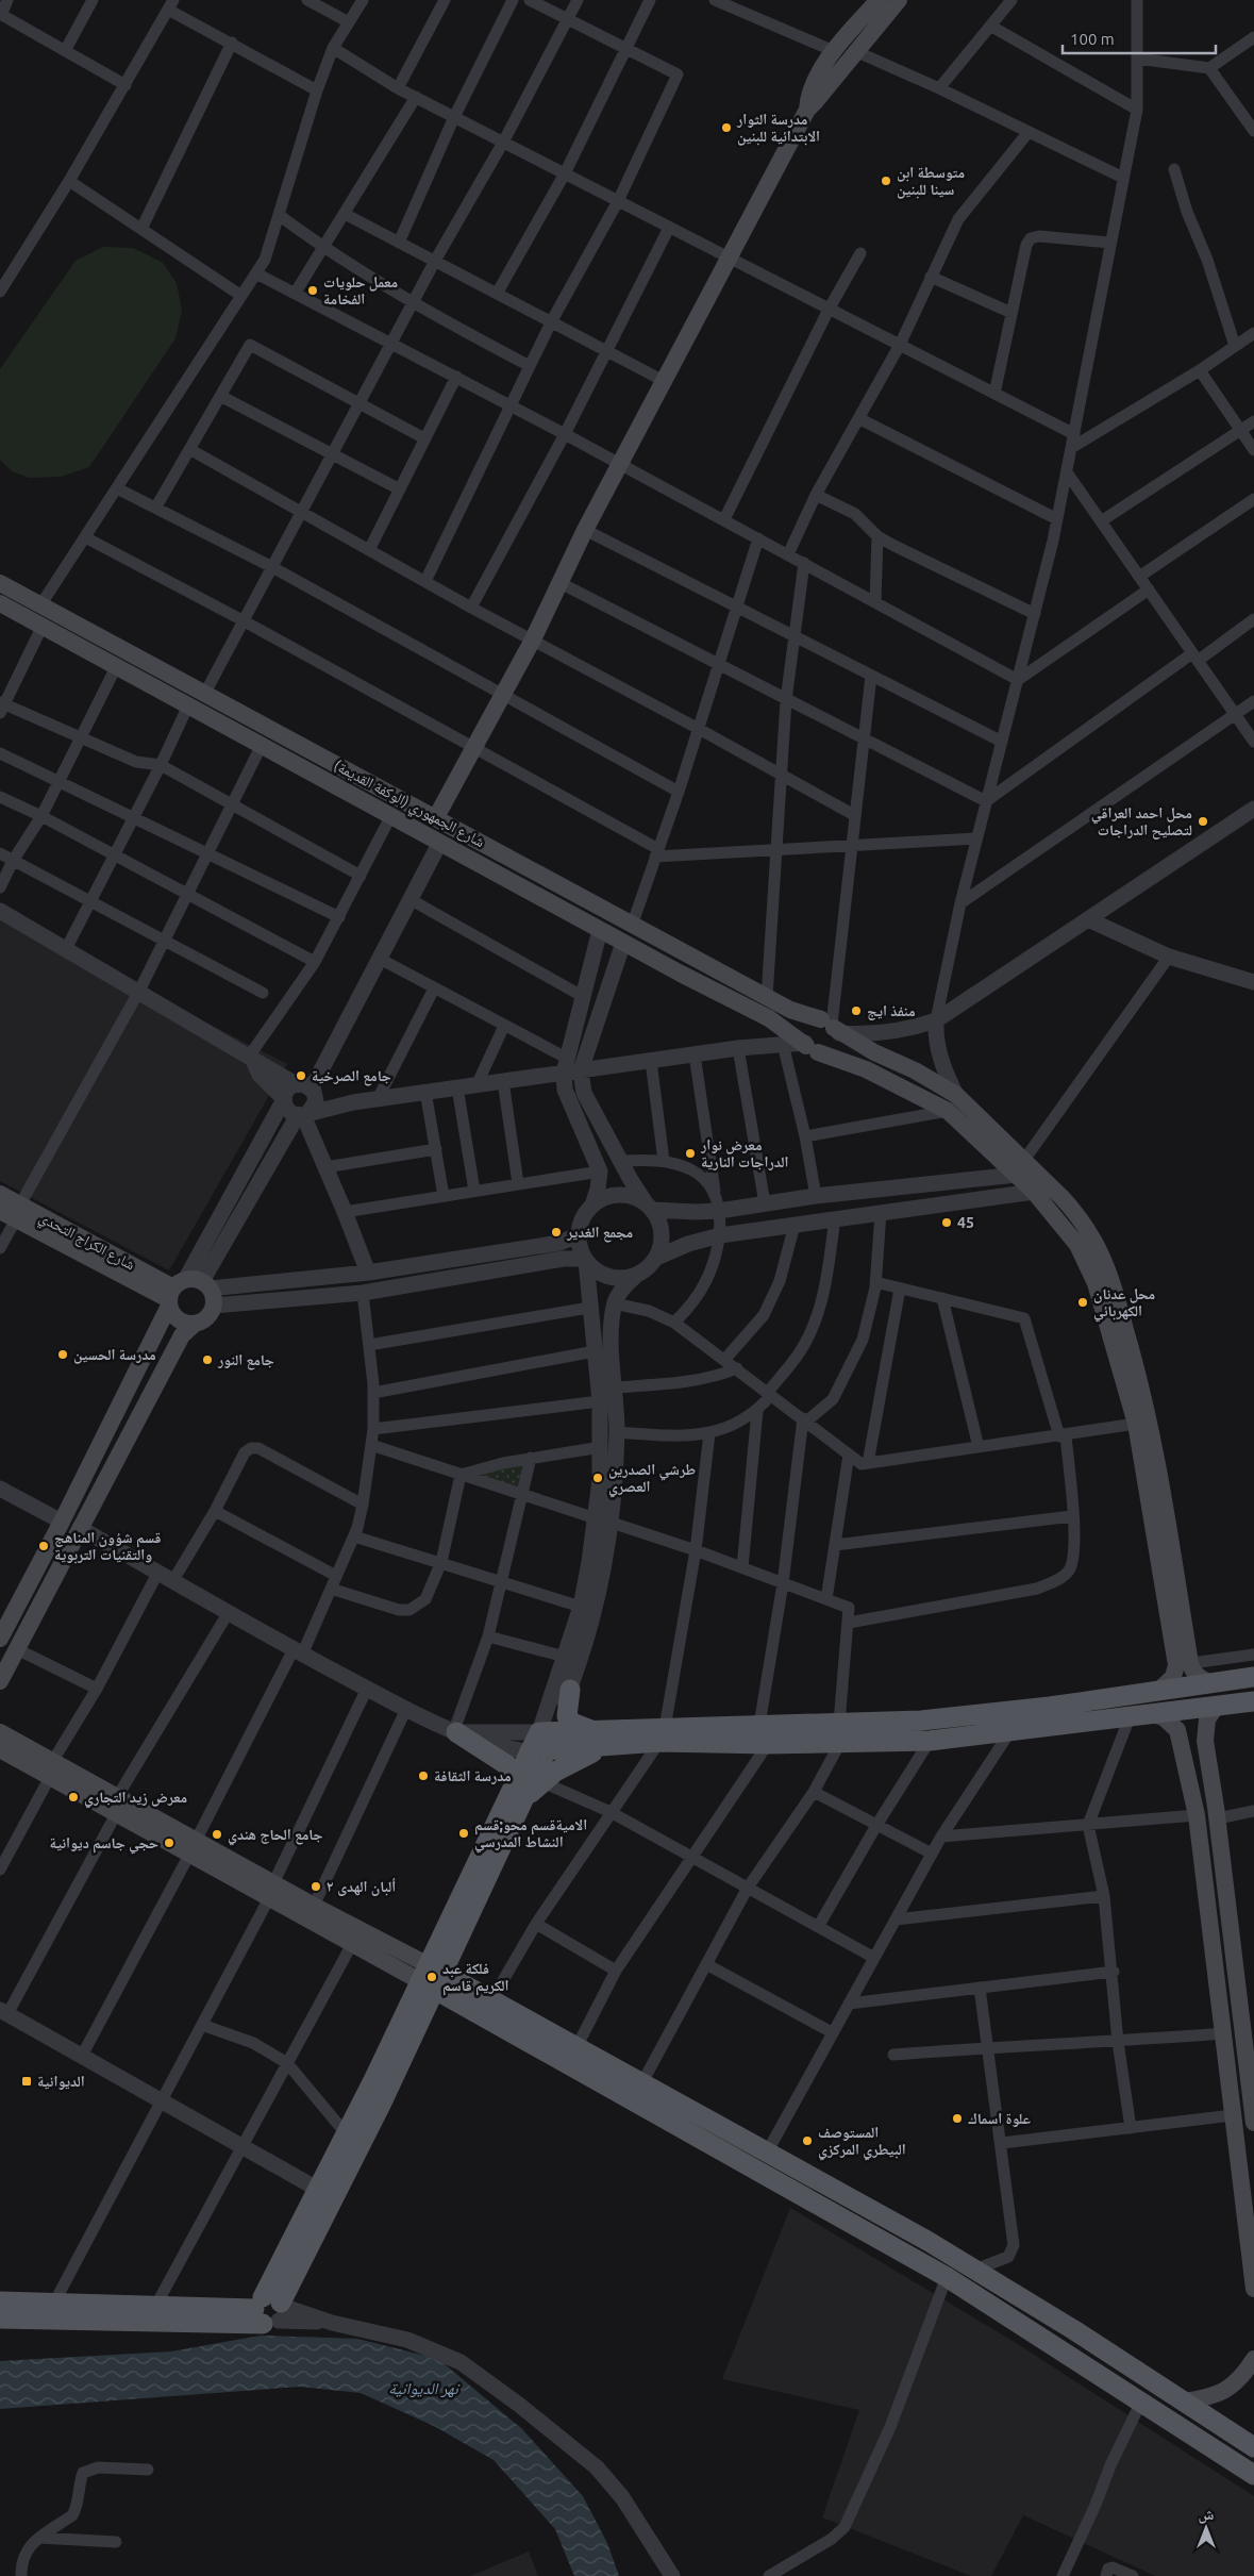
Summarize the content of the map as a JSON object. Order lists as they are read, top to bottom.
{
  "streets": {
    "main road": ["شارع الجمهوري (الوكفة القديمة)", "شارع الكراج التحدي"]
  },
  "water": ["نهر الديوانية"],
  "places": {
    "other": [
      "مدرسة الثوار الابتدائية للبنين",
      "متوسطة ابن سينا للبنين",
      "معمل حلويات الفخامة",
      "محل احمد العراقي لتصليح الدراجات",
      "منفذ ايج",
      "جامع الصرخية",
      "معرض نوار الدراجات النارية",
      "45",
      "مجمع الغدير",
      "محل عدنان الكهربائي",
      "مدرسة الحسين",
      "جامع النور",
      "طرشي الصدرين العصري",
      "قسم شؤون المناهج والتقنيات التربوية",
      "مدرسة الثقافة",
      "معرض زيد التجاري",
      "الاميةقسم محو;قسم النشاط المدرسي",
      "جامع الحاج هندي",
      "حجي جاسم ديوانية",
      "ألبان الهدى ٢",
      "فلكة عبد الكريم قاسم",
      "علوة اسماك",
      "المستوصف البيطري المركزي"
    ],
    "transit": ["الديوانية"]
  },
  "scale_bar": "100 m",
  "north": "top"
}
